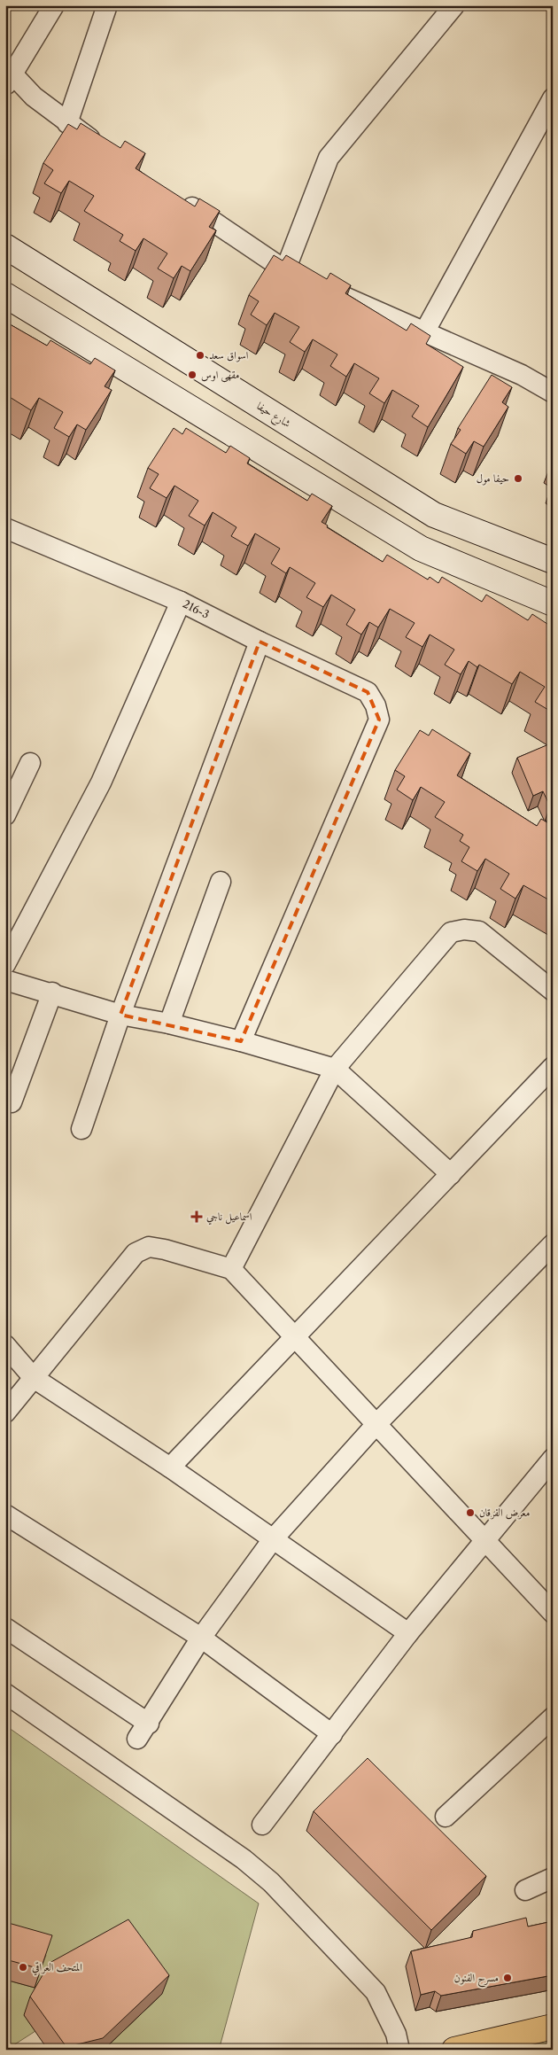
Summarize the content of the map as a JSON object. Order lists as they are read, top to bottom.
{
  "streets": {
    "main road": ["شارع حيفا"],
    "street": ["216-3"]
  },
  "places": {
    "other": [
      "اسواق سعد",
      "مقهى اوس",
      "حيفا مول",
      "معرض الفرقان",
      "المتحف العراقي",
      "مسرح الفنون"
    ],
    "health": ["اسماعيل ناجي"]
  }
}
